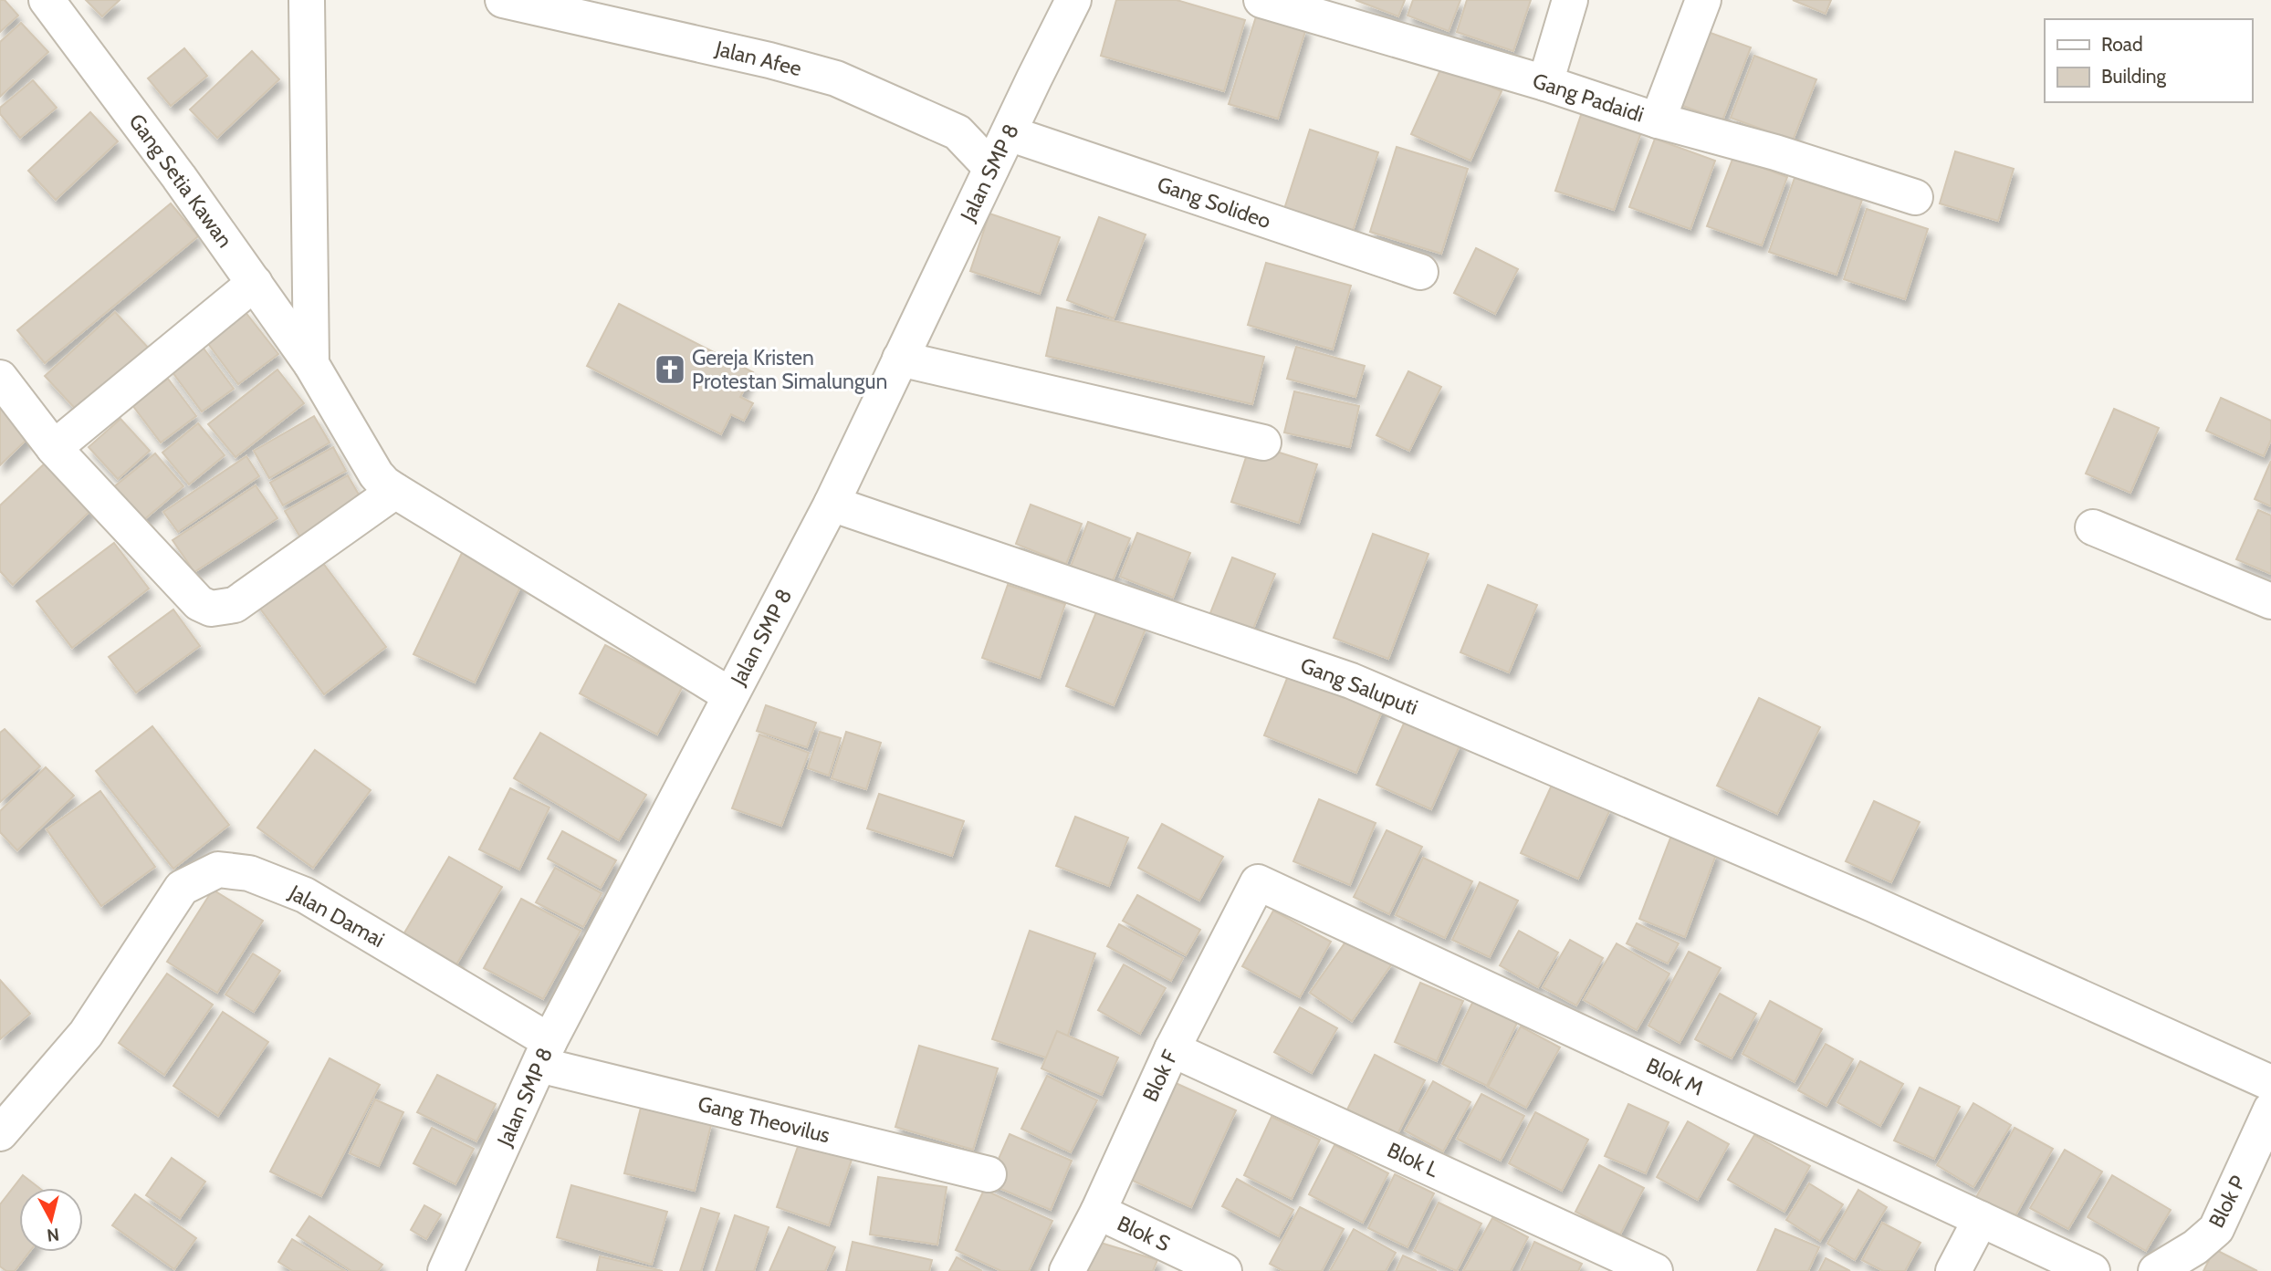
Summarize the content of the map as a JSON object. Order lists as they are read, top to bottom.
{
  "streets": {
    "street": [
      "Jalan Afee",
      "Gang Padaidi",
      "Jalan SMP 8",
      "Gang Setia Kawan",
      "Gang Solideo",
      "Gang Saluputi",
      "Jalan Damai",
      "Blok F",
      "Blok M",
      "Gang Theovilus",
      "Blok L",
      "Blok P",
      "Blok S"
    ]
  },
  "crossings": [
    ["Jalan Afee", "Jalan SMP 8"],
    ["Jalan SMP 8", "Gang Setia Kawan"],
    ["Jalan SMP 8", "Gang Solideo"],
    ["Jalan SMP 8", "Gang Saluputi"],
    ["Jalan SMP 8", "Jalan Damai"],
    ["Jalan SMP 8", "Gang Theovilus"],
    ["Jalan Damai", "Gang Theovilus"],
    ["Blok F", "Blok M"],
    ["Blok F", "Blok L"],
    ["Blok F", "Blok S"]
  ],
  "places": {
    "church": ["Gereja Kristen Protestan Simalungun"]
  },
  "legend": ["Road", "Building"],
  "north": "bottom"
}
